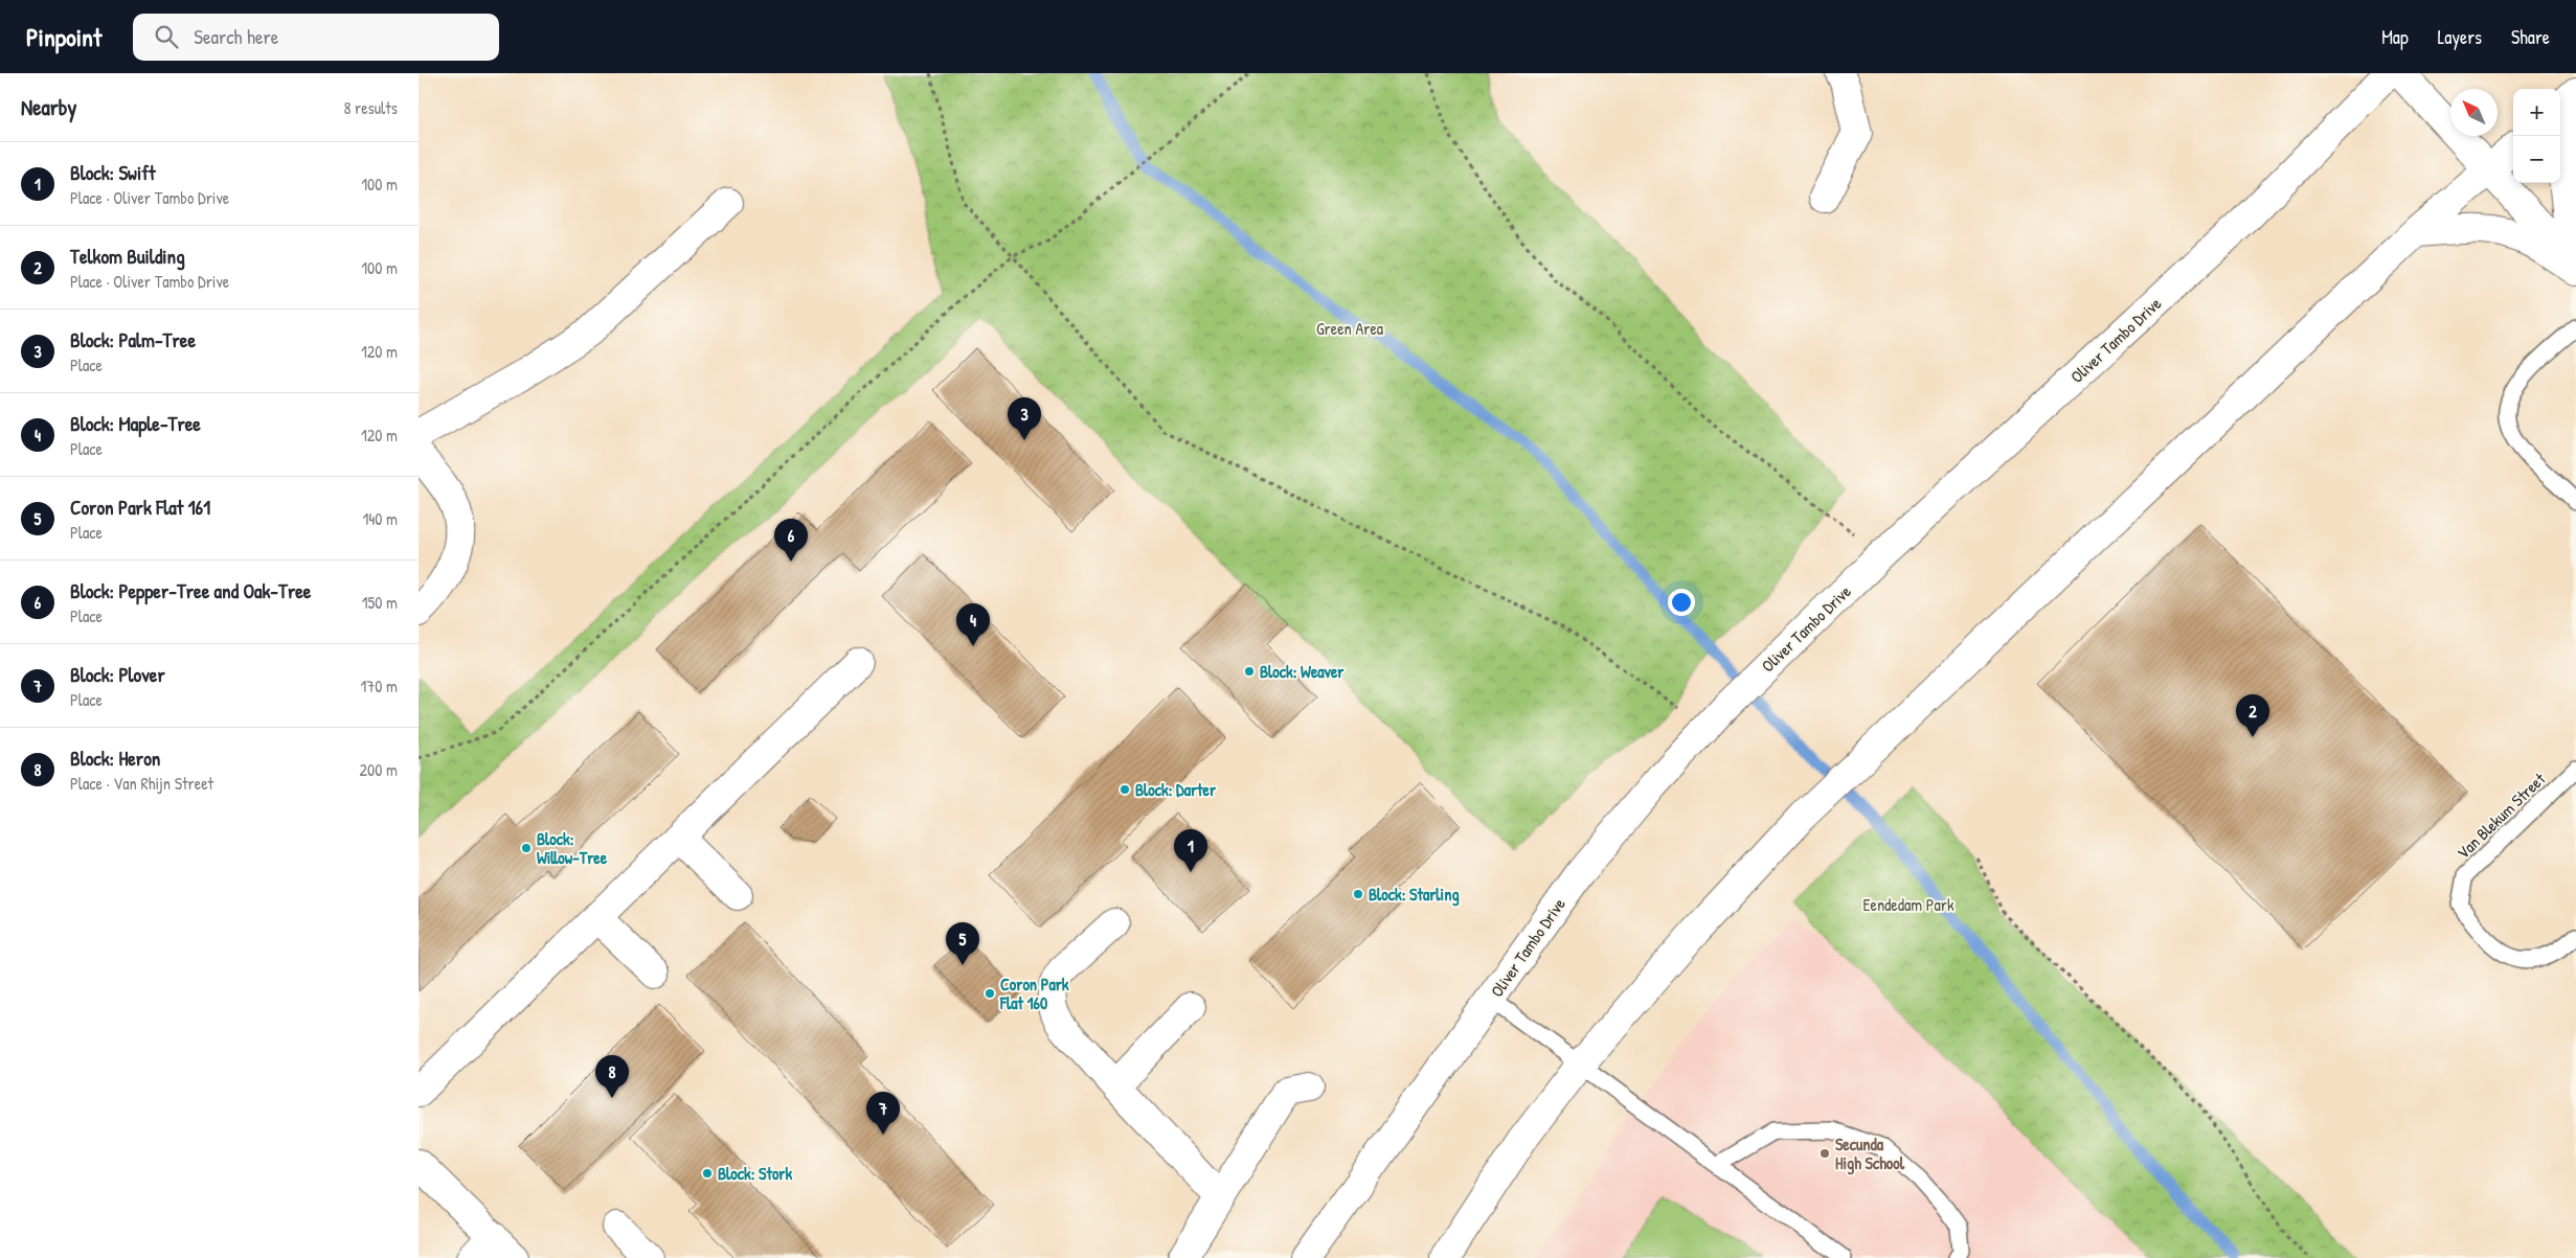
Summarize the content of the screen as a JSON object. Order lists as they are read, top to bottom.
{
  "streets": {
    "street": ["Oliver Tambo Drive"],
    "lane": ["Van Blekum Street"]
  },
  "parks": ["Green Area", "Eendedam Park"],
  "places": [
    "Block: Weaver",
    "Block: Darter",
    "Block: Willow-Tree",
    "Block: Starling",
    "Coron Park Flat 160",
    "Secunda High School",
    "Block: Stork"
  ],
  "north": "top left",
  "page": {
    "header": "Pinpoint",
    "search": "Search here",
    "nav": ["Map", "Layers", "Share"],
    "heading": ["Nearby", "8 results"],
    "map_buttons": ["+", "−"],
    "list": [
      {
        "mark": "1",
        "name": "Block: Swift",
        "note": "Place · Oliver Tambo Drive",
        "value": "100 m"
      },
      {
        "mark": "2",
        "name": "Telkom Building",
        "note": "Place · Oliver Tambo Drive",
        "value": "100 m"
      },
      {
        "mark": "3",
        "name": "Block: Palm-Tree",
        "note": "Place",
        "value": "120 m"
      },
      {
        "mark": "4",
        "name": "Block: Maple-Tree",
        "note": "Place",
        "value": "120 m"
      },
      {
        "mark": "5",
        "name": "Coron Park Flat 161",
        "note": "Place",
        "value": "140 m"
      },
      {
        "mark": "6",
        "name": "Block: Pepper-Tree and Oak-Tree",
        "note": "Place",
        "value": "150 m"
      },
      {
        "mark": "7",
        "name": "Block: Plover",
        "note": "Place",
        "value": "170 m"
      },
      {
        "mark": "8",
        "name": "Block: Heron",
        "note": "Place · Van Rhijn Street",
        "value": "200 m"
      }
    ],
    "pins": [
      "3",
      "6",
      "4",
      "2",
      "1",
      "5",
      "8",
      "7"
    ]
  }
}
